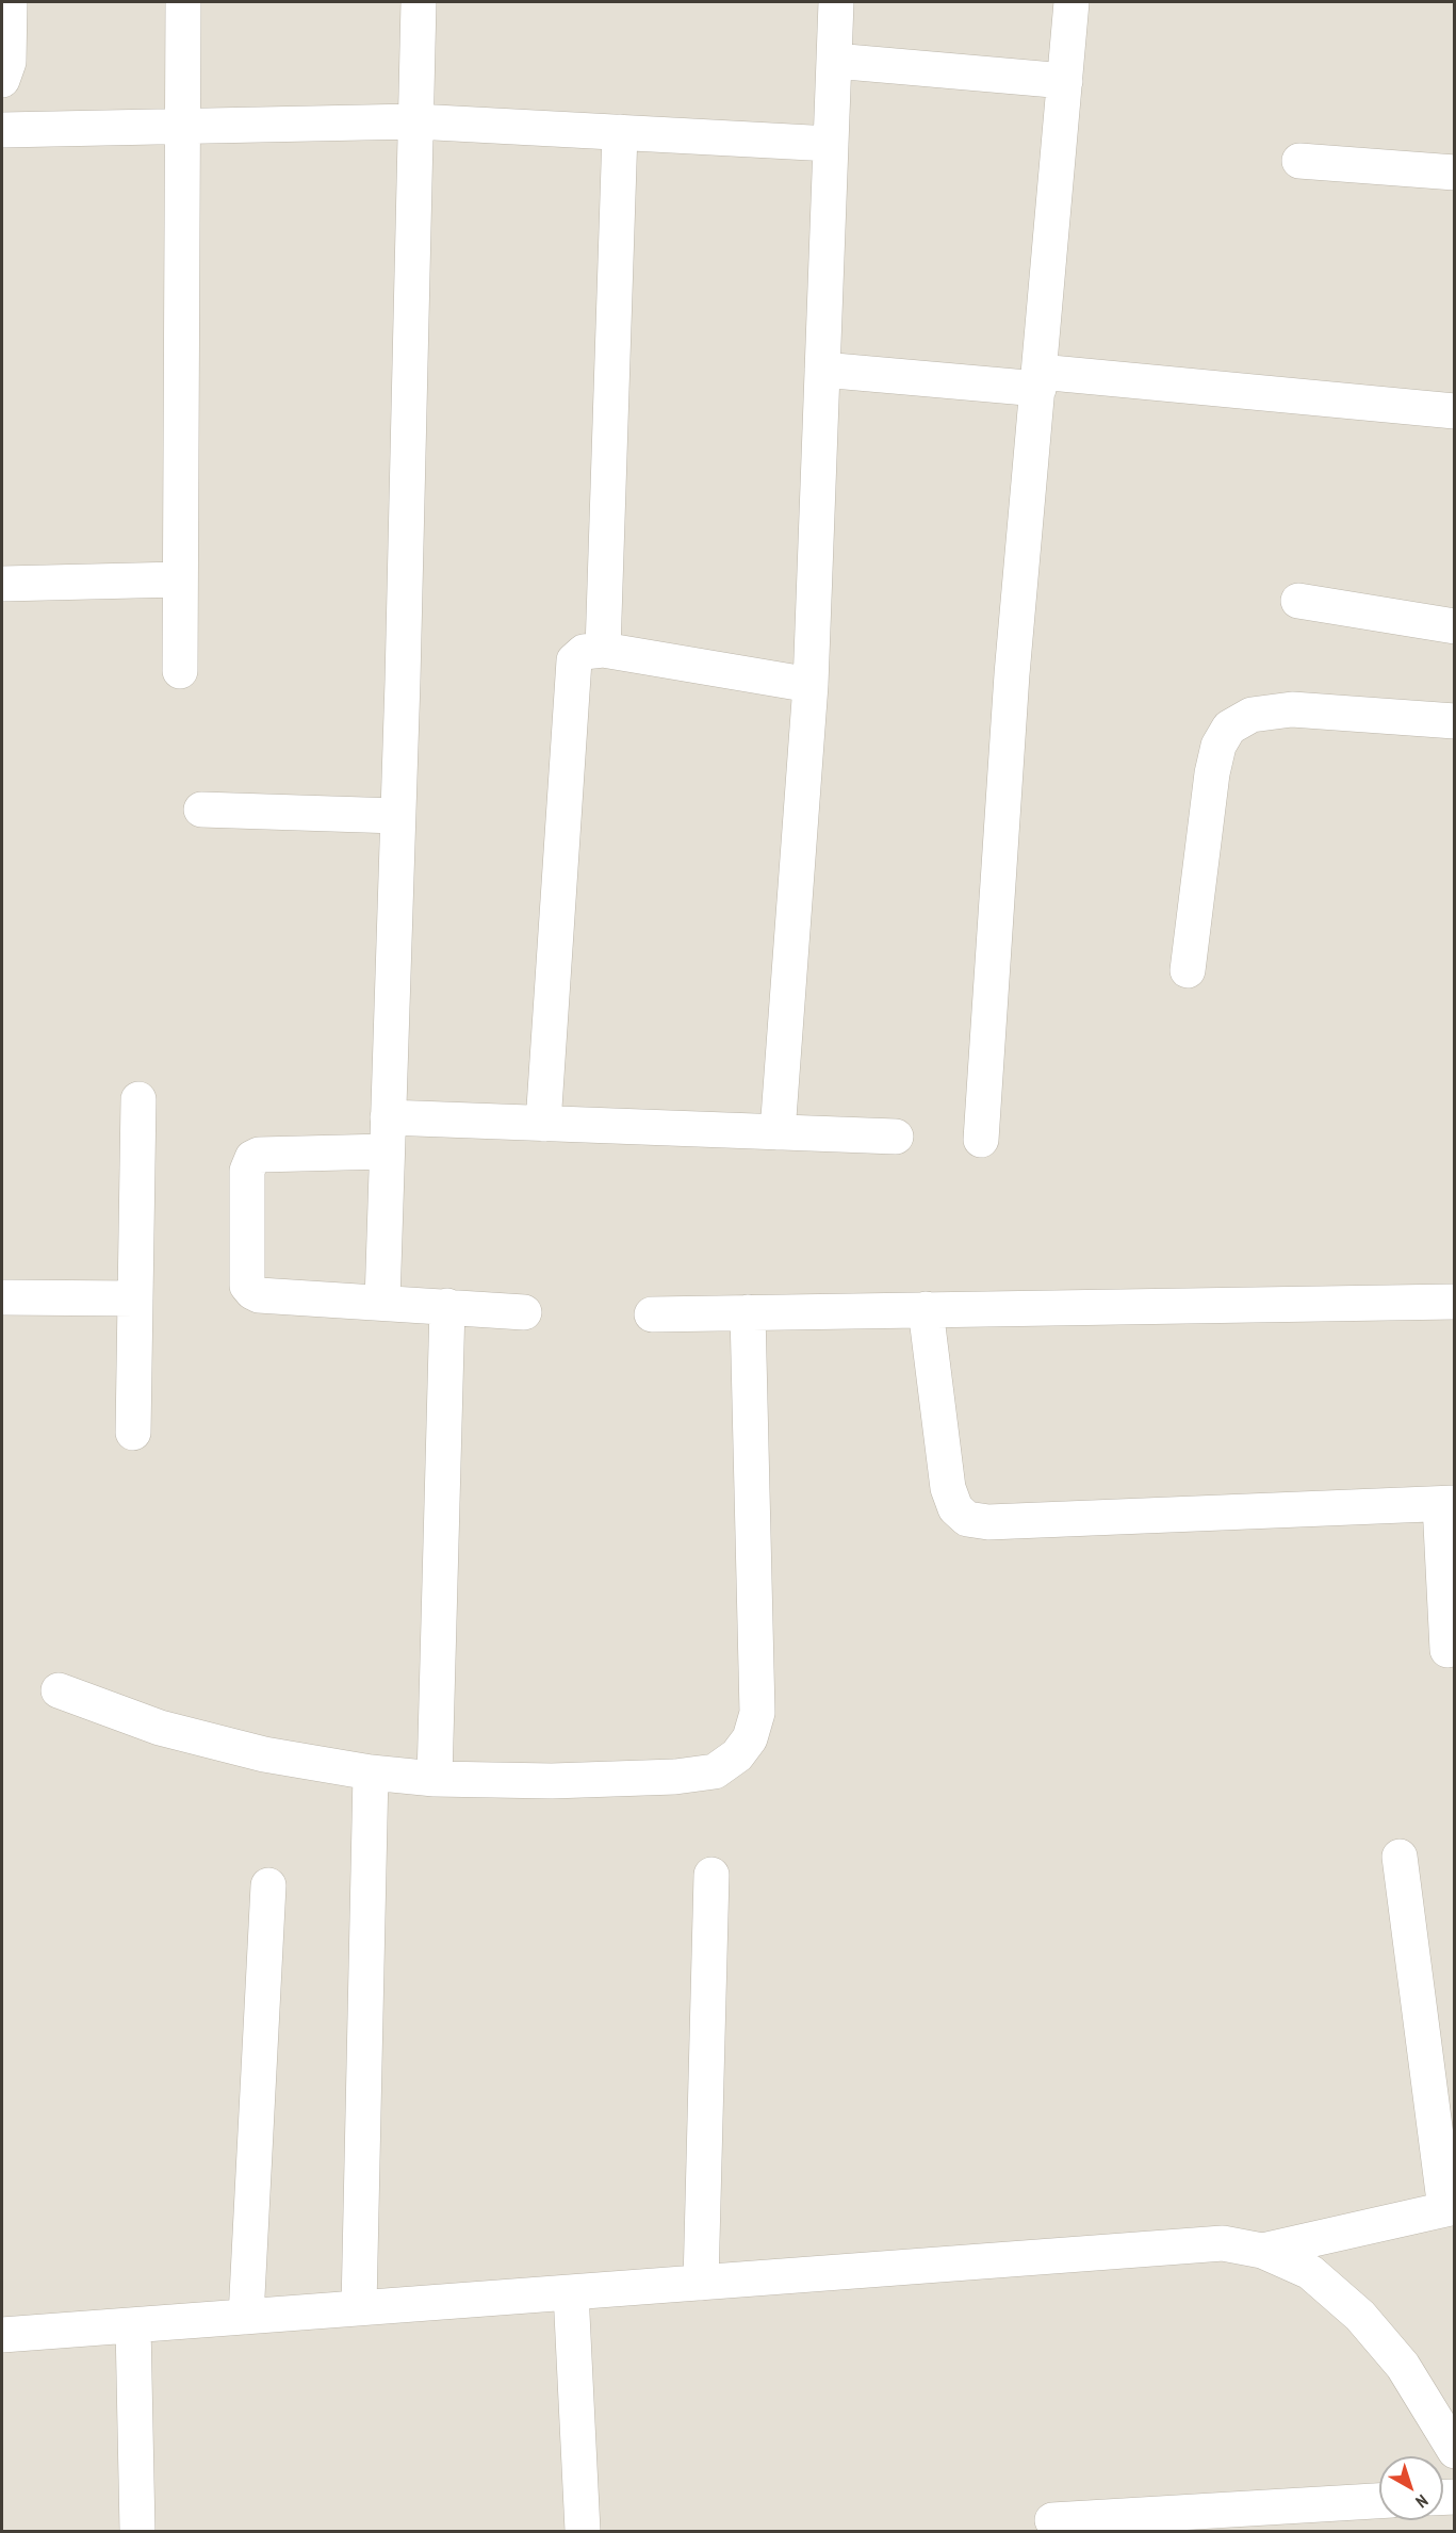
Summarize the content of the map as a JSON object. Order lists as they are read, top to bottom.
{
  "north": "bottom right"
}
